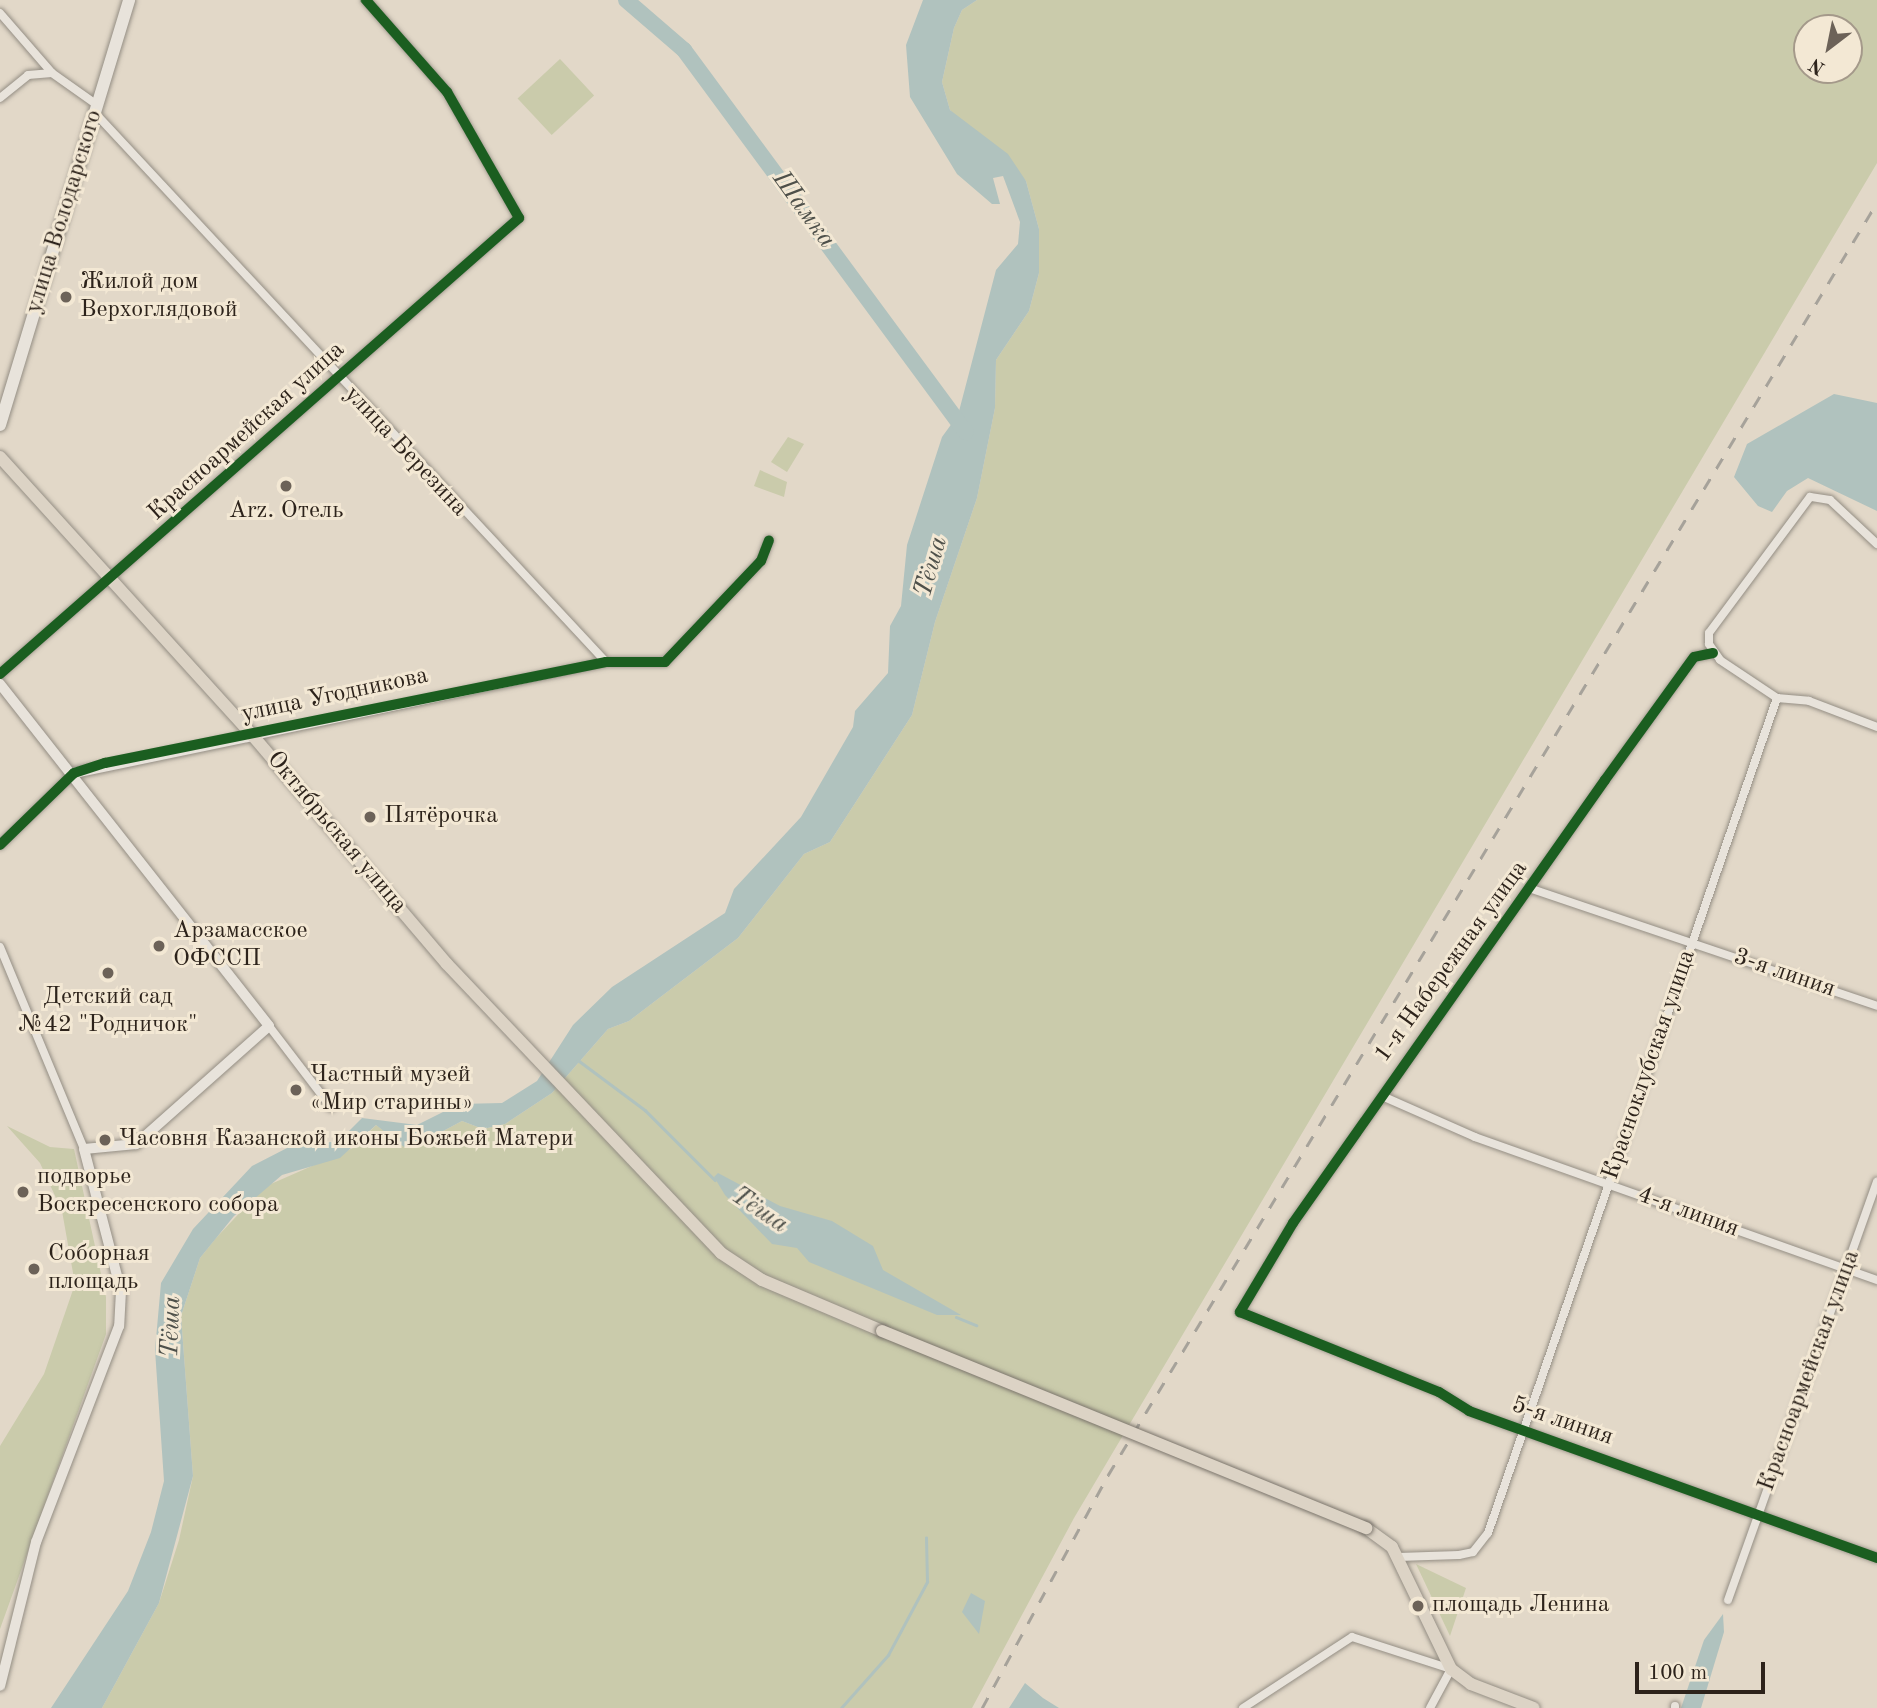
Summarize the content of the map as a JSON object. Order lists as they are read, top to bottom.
{
  "streets": {
    "main road": ["улица Володарского", "Октябрьская улица"],
    "street": [
      "Красноармейская улица",
      "улица Березина",
      "улица Угодникова",
      "1-я Набережная улица",
      "3-я линия",
      "Красноклубская улица",
      "4-я линия",
      "5-я линия"
    ]
  },
  "crossings": [
    ["улица Володарского", "улица Березина"],
    ["Красноармейская улица", "улица Березина"],
    ["Красноармейская улица", "Октябрьская улица"],
    ["Красноармейская улица", "4-я линия"],
    ["Красноармейская улица", "5-я линия"],
    ["улица Березина", "улица Угодникова"],
    ["улица Угодникова", "Октябрьская улица"],
    ["Октябрьская улица", "Красноклубская улица"],
    ["1-я Набережная улица", "3-я линия"],
    ["1-я Набережная улица", "4-я линия"],
    ["1-я Набережная улица", "5-я линия"],
    ["3-я линия", "Красноклубская улица"],
    ["Красноклубская улица", "4-я линия"],
    ["Красноклубская улица", "5-я линия"]
  ],
  "water": ["Шамка", "Тёша"],
  "places": [
    "Жилой дом Верхоглядовой",
    "Arz. Отель",
    "Пятёрочка",
    "Арзамасское ОФССП",
    "Детский сад №42 \"Родничок\"",
    "Частный музей «Мир старины»",
    "Часовня Казанской иконы Божьей Матери",
    "подворье Воскресенского собора",
    "Соборная площадь",
    "площадь Ленина"
  ],
  "scale_bar": "100 m",
  "north": "bottom left"
}
